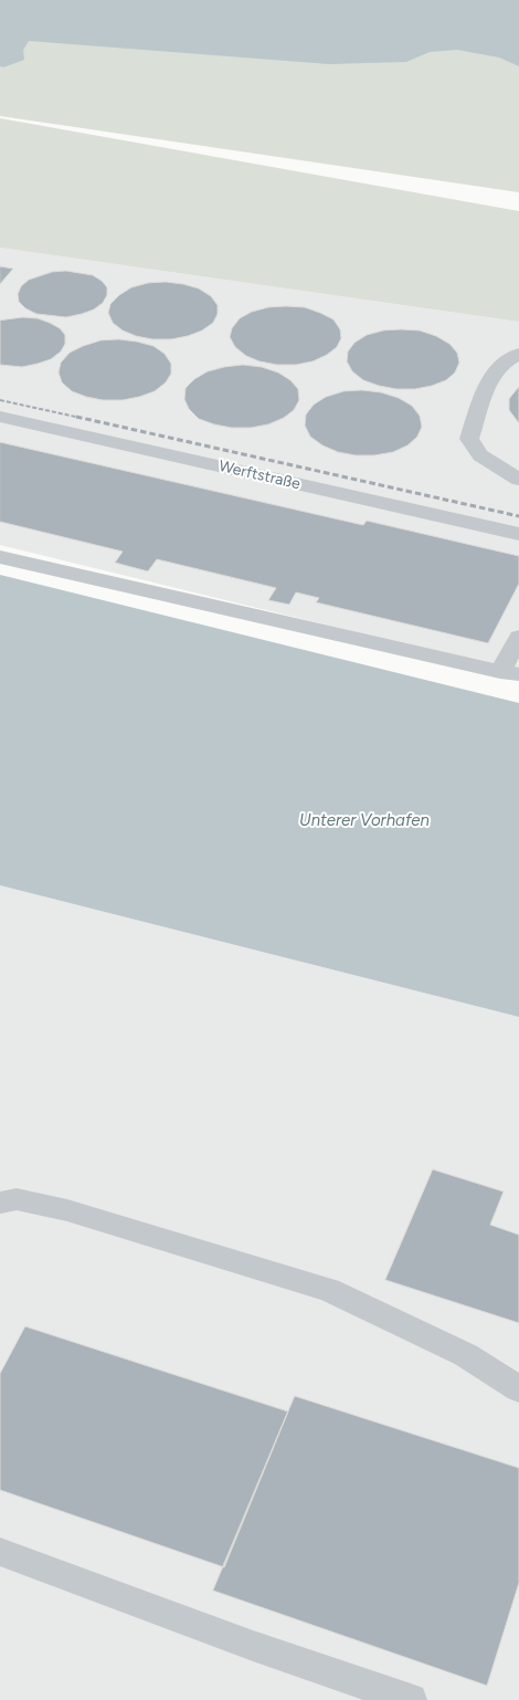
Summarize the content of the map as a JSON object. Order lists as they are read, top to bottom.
{
  "streets": {
    "street": ["Werftstraße"]
  },
  "water": ["Unterer Vorhafen"]
}
